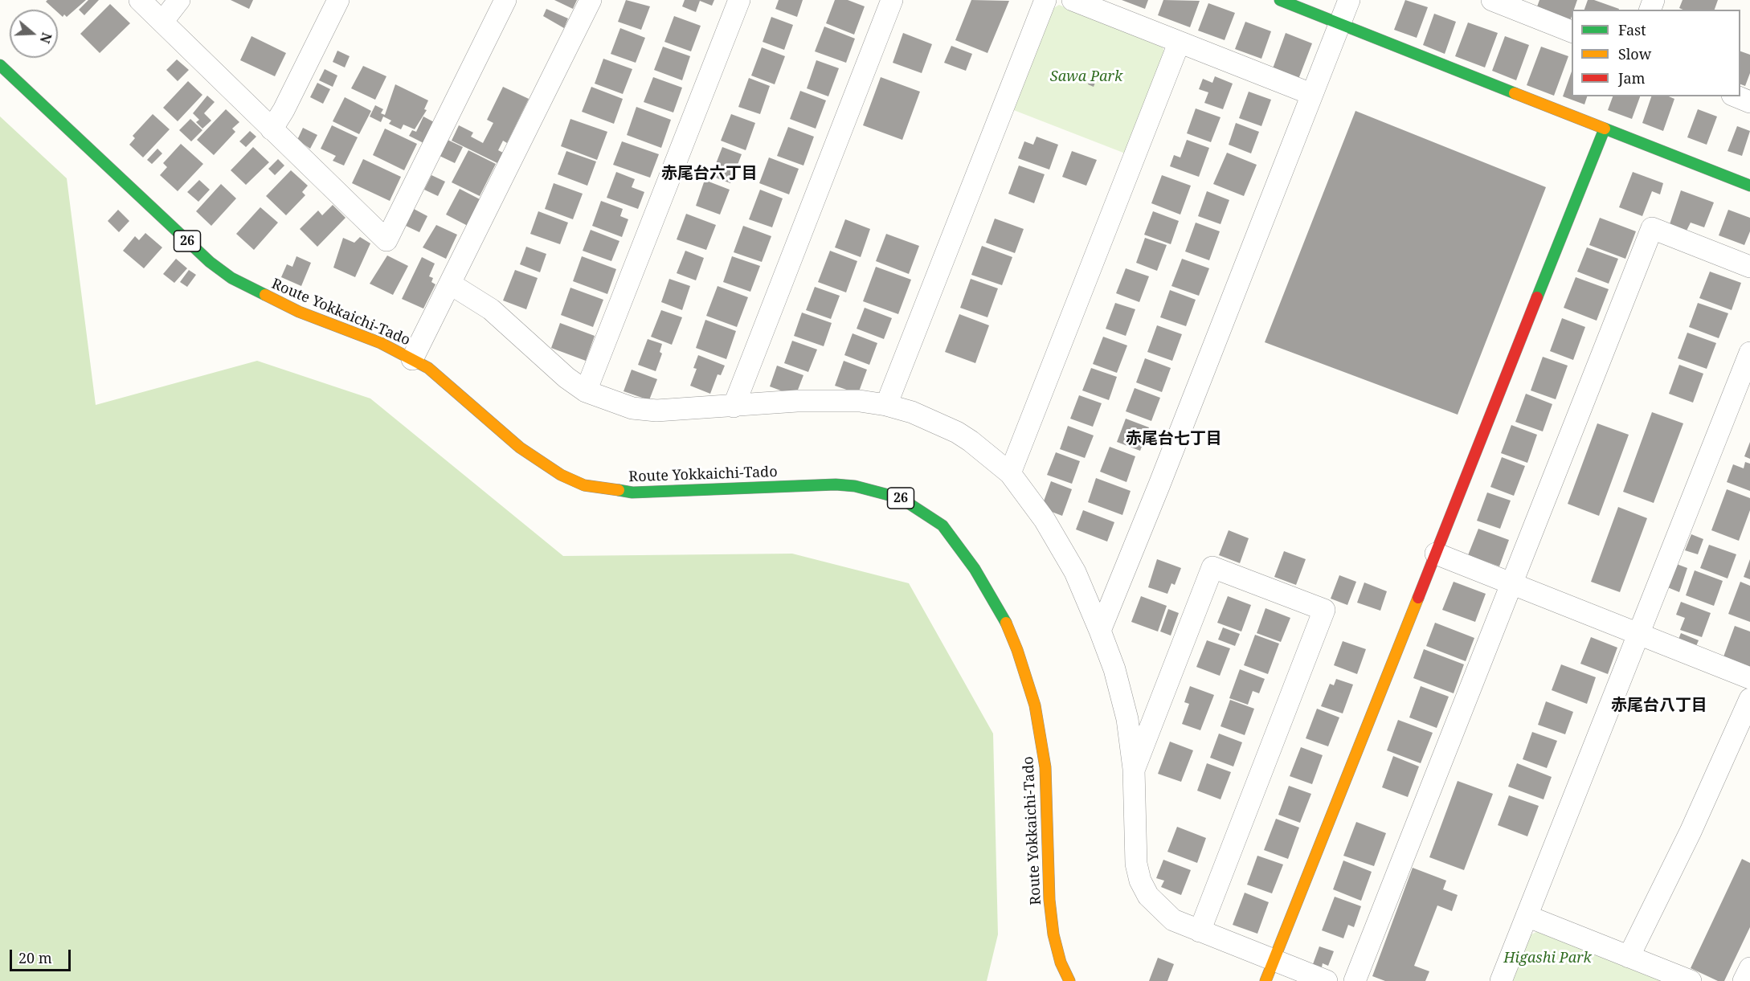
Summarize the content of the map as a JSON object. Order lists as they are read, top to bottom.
{
  "streets": {
    "main road": ["26", "Route Yokkaichi-Tado"]
  },
  "districts": ["赤尾台六丁目", "赤尾台七丁目", "赤尾台八丁目"],
  "parks": ["Sawa Park", "Higashi Park"],
  "legend": ["Fast", "Slow", "Jam"],
  "scale_bar": "20 m",
  "north": "right"
}
